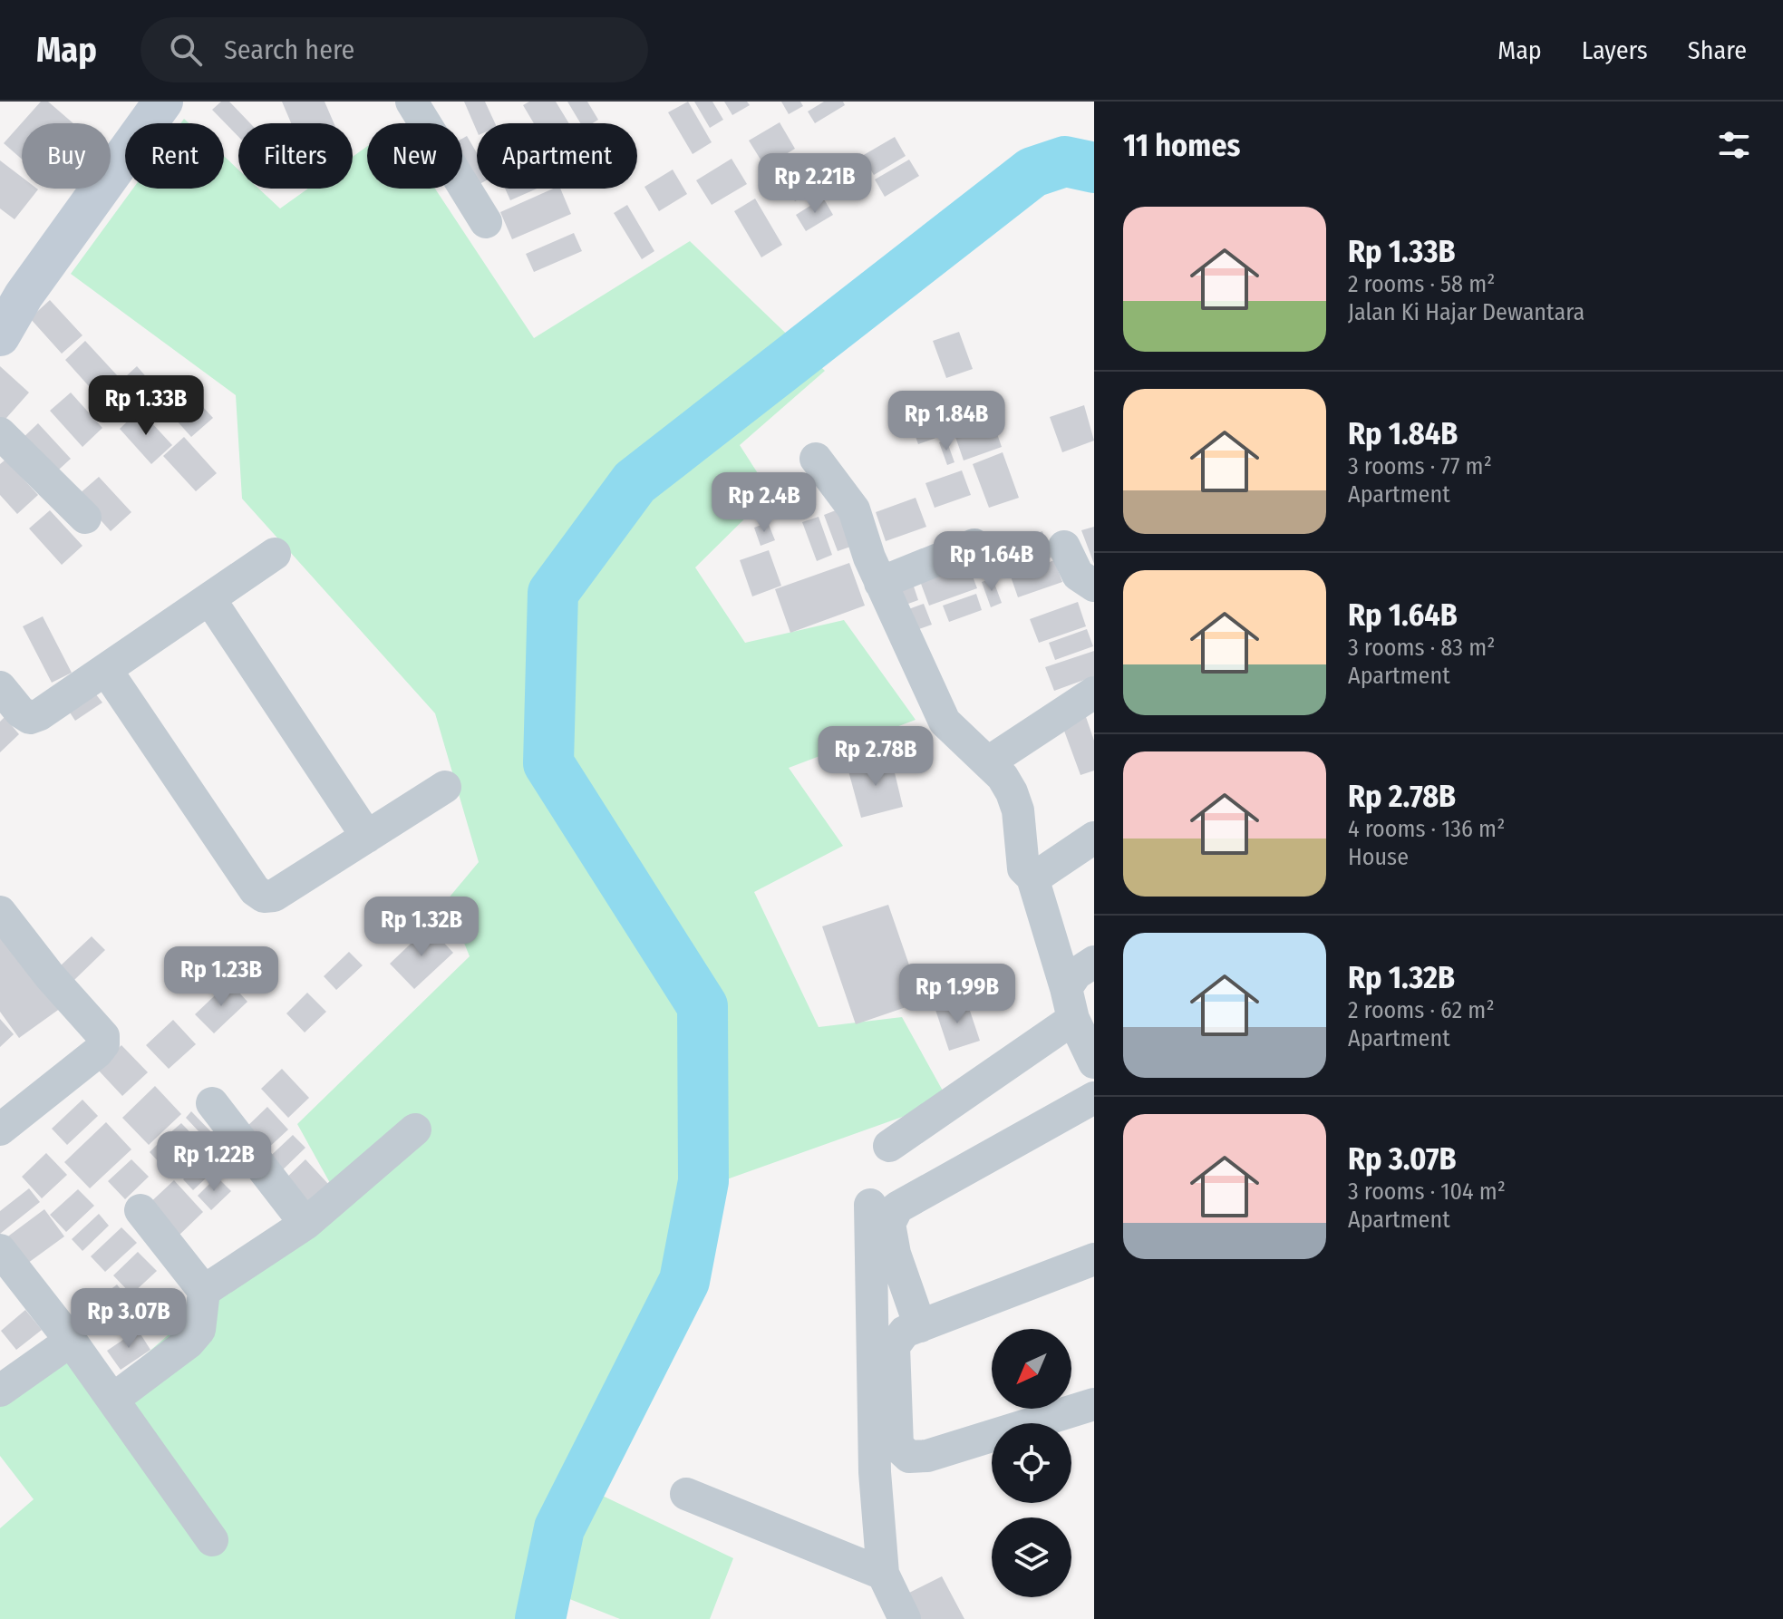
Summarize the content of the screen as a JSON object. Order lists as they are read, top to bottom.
{
  "north": "bottom left",
  "page": {
    "header": "Map",
    "search": "Search here",
    "nav": ["Map", "Layers", "Share"],
    "heading": "11 homes",
    "chip": [
      "Buy",
      "Rent",
      "Filters",
      "New",
      "Apartment"
    ],
    "price": [
      "Rp 2.21B",
      "Rp 1.33B",
      "Rp 1.84B",
      "Rp 2.4B",
      "Rp 1.64B",
      "Rp 2.78B",
      "Rp 1.32B",
      "Rp 1.23B",
      "Rp 1.99B",
      "Rp 1.22B",
      "Rp 3.07B"
    ],
    "list": [
      {
        "name": "Rp 1.33B",
        "note": "2 rooms · 58 m² · Jalan Ki Hajar Dewantara"
      },
      {
        "name": "Rp 1.84B",
        "note": "3 rooms · 77 m² · Apartment"
      },
      {
        "name": "Rp 1.64B",
        "note": "3 rooms · 83 m² · Apartment"
      },
      {
        "name": "Rp 2.78B",
        "note": "4 rooms · 136 m² · House"
      },
      {
        "name": "Rp 1.32B",
        "note": "2 rooms · 62 m² · Apartment"
      },
      {
        "name": "Rp 3.07B",
        "note": "3 rooms · 104 m² · Apartment"
      }
    ]
  }
}
